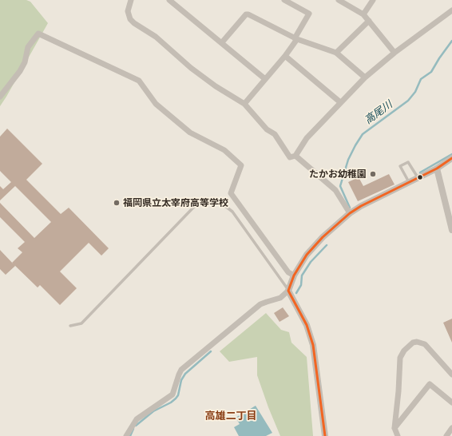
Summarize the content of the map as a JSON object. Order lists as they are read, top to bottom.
{
  "districts": ["高雄二丁目"],
  "water": ["高尾川"],
  "places": ["たかお幼稚園", "福岡県立太宰府高等学校"]
}
